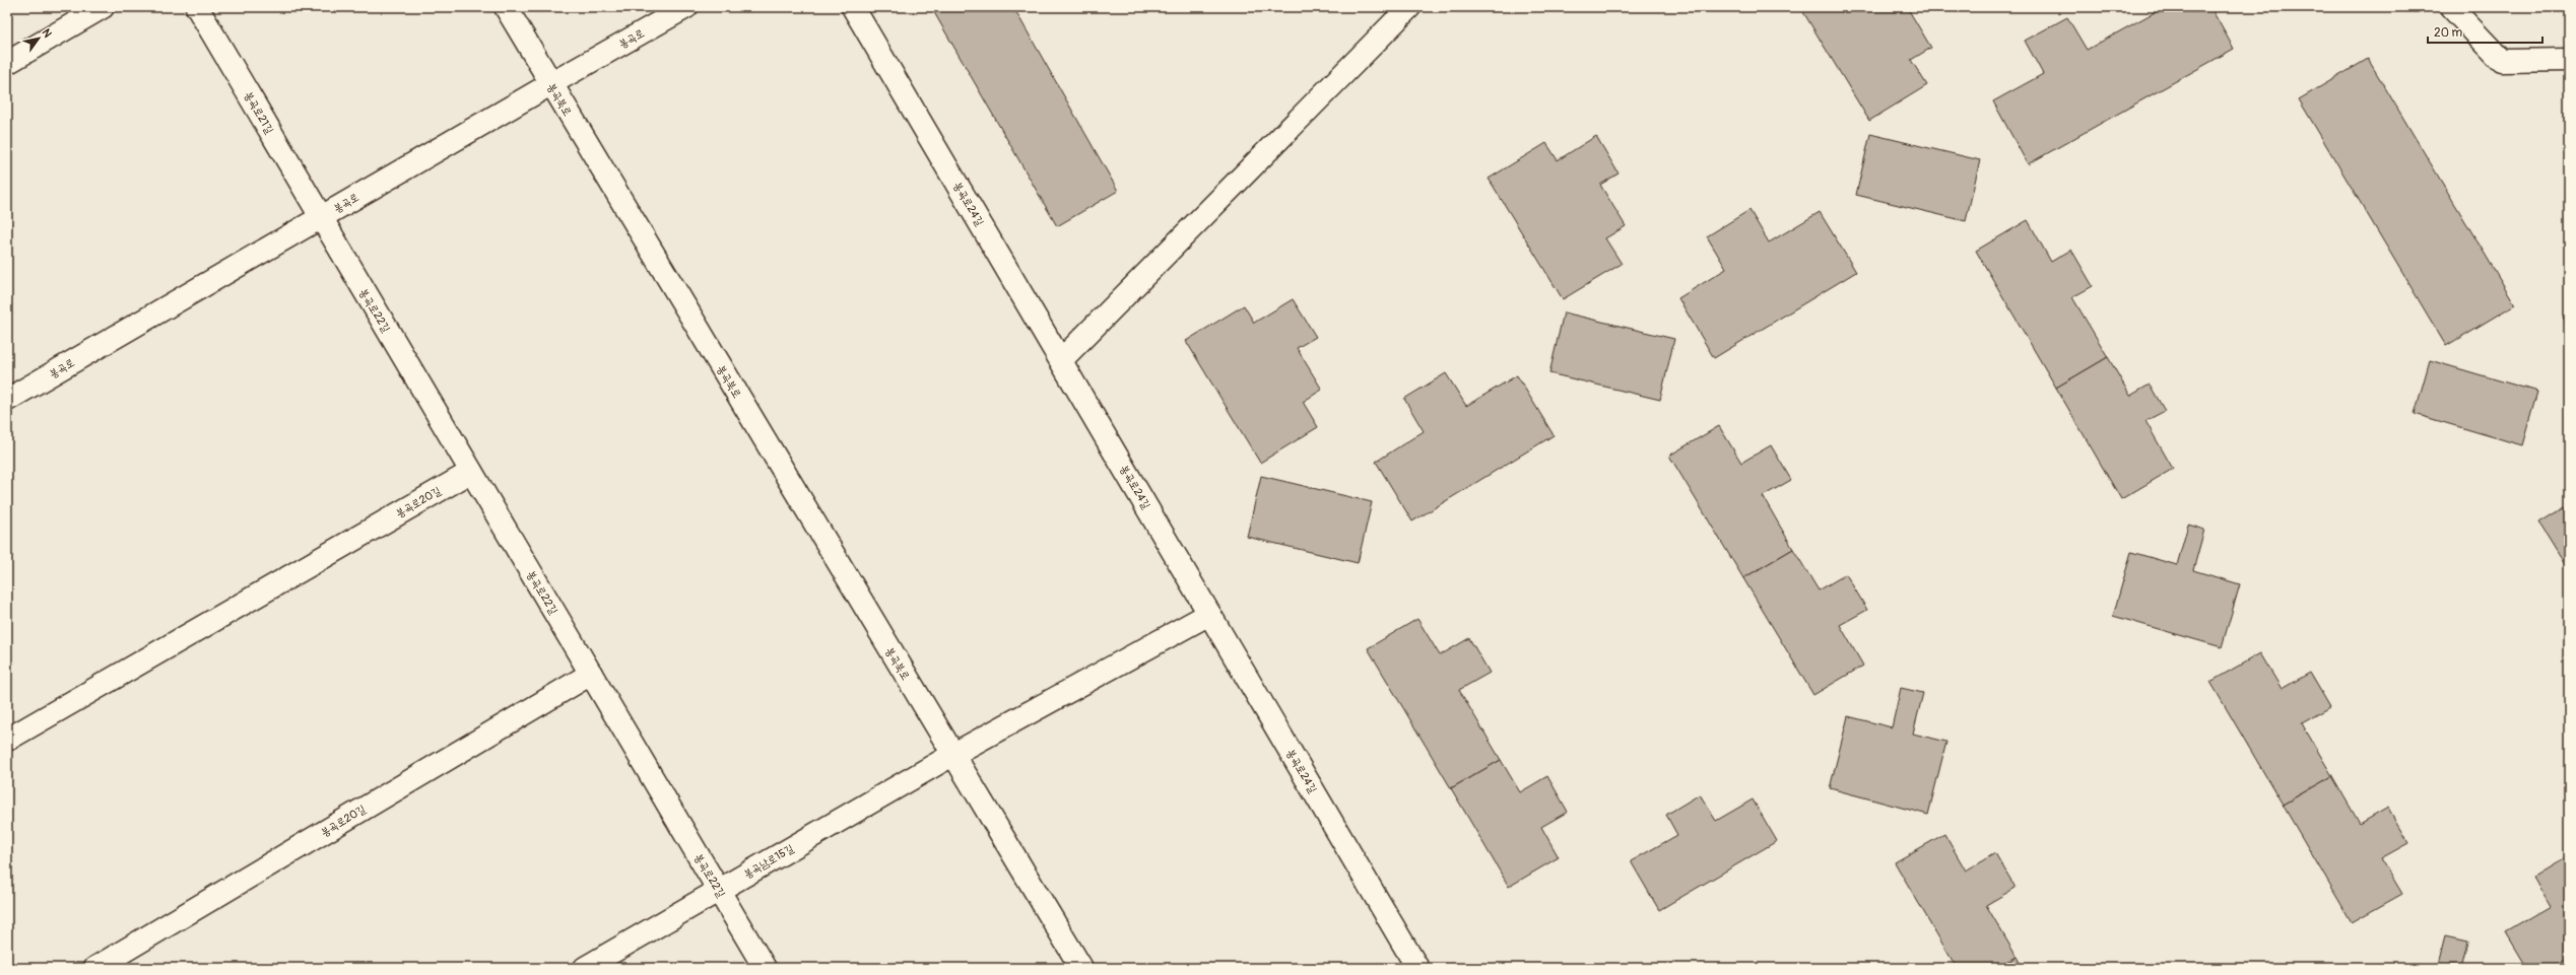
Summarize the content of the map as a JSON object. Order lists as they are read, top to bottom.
{
  "streets": {
    "street": [
      "봉곡로",
      "봉곡북로",
      "봉곡로21길",
      "봉곡로24길",
      "봉곡로22길",
      "봉곡로20길",
      "봉곡남로15길"
    ]
  },
  "crossings": [
    ["봉곡로", "봉곡북로"],
    ["봉곡로", "봉곡로21길"],
    ["봉곡로", "봉곡로22길"],
    ["봉곡북로", "봉곡남로15길"],
    ["봉곡로21길", "봉곡로22길"],
    ["봉곡로22길", "봉곡로20길"],
    ["봉곡로22길", "봉곡남로15길"]
  ],
  "scale_bar": "20 m",
  "north": "top right"
}
